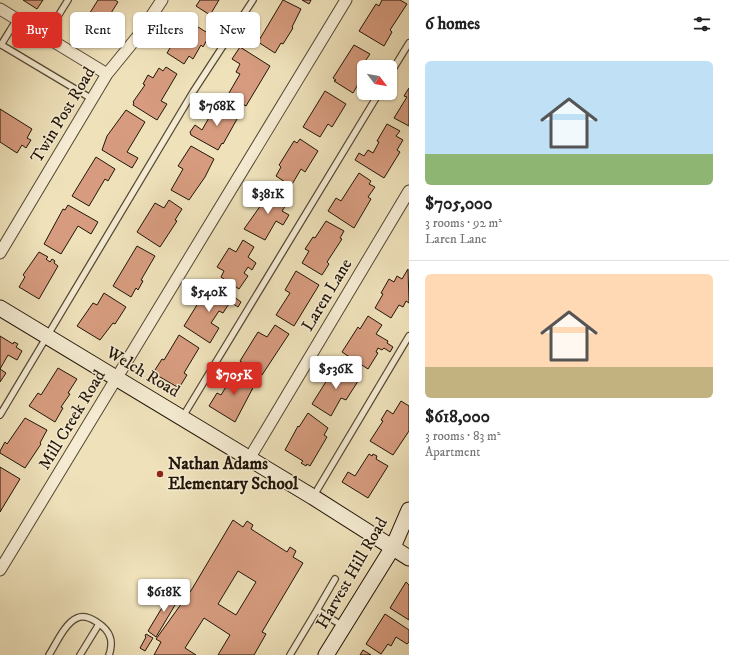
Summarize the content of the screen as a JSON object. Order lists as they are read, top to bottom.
{
  "streets": {
    "street": [
      "Twin Post Road",
      "Laren Lane",
      "Welch Road",
      "Mill Creek Road",
      "Harvest Hill Road"
    ]
  },
  "crossings": [
    ["Laren Lane", "Welch Road"],
    ["Welch Road", "Mill Creek Road"],
    ["Welch Road", "Harvest Hill Road"]
  ],
  "places": ["Nathan Adams Elementary School"],
  "north": "bottom right",
  "page": {
    "heading": "6 homes",
    "chip": [
      "Buy",
      "Rent",
      "Filters",
      "New"
    ],
    "list": [
      {
        "name": "$705,000",
        "note": "3 rooms · 92 m² · Laren Lane"
      },
      {
        "name": "$618,000",
        "note": "3 rooms · 83 m² · Apartment"
      }
    ],
    "price": [
      "$768K",
      "$381K",
      "$540K",
      "$536K",
      "$705K",
      "$618K"
    ]
  }
}
